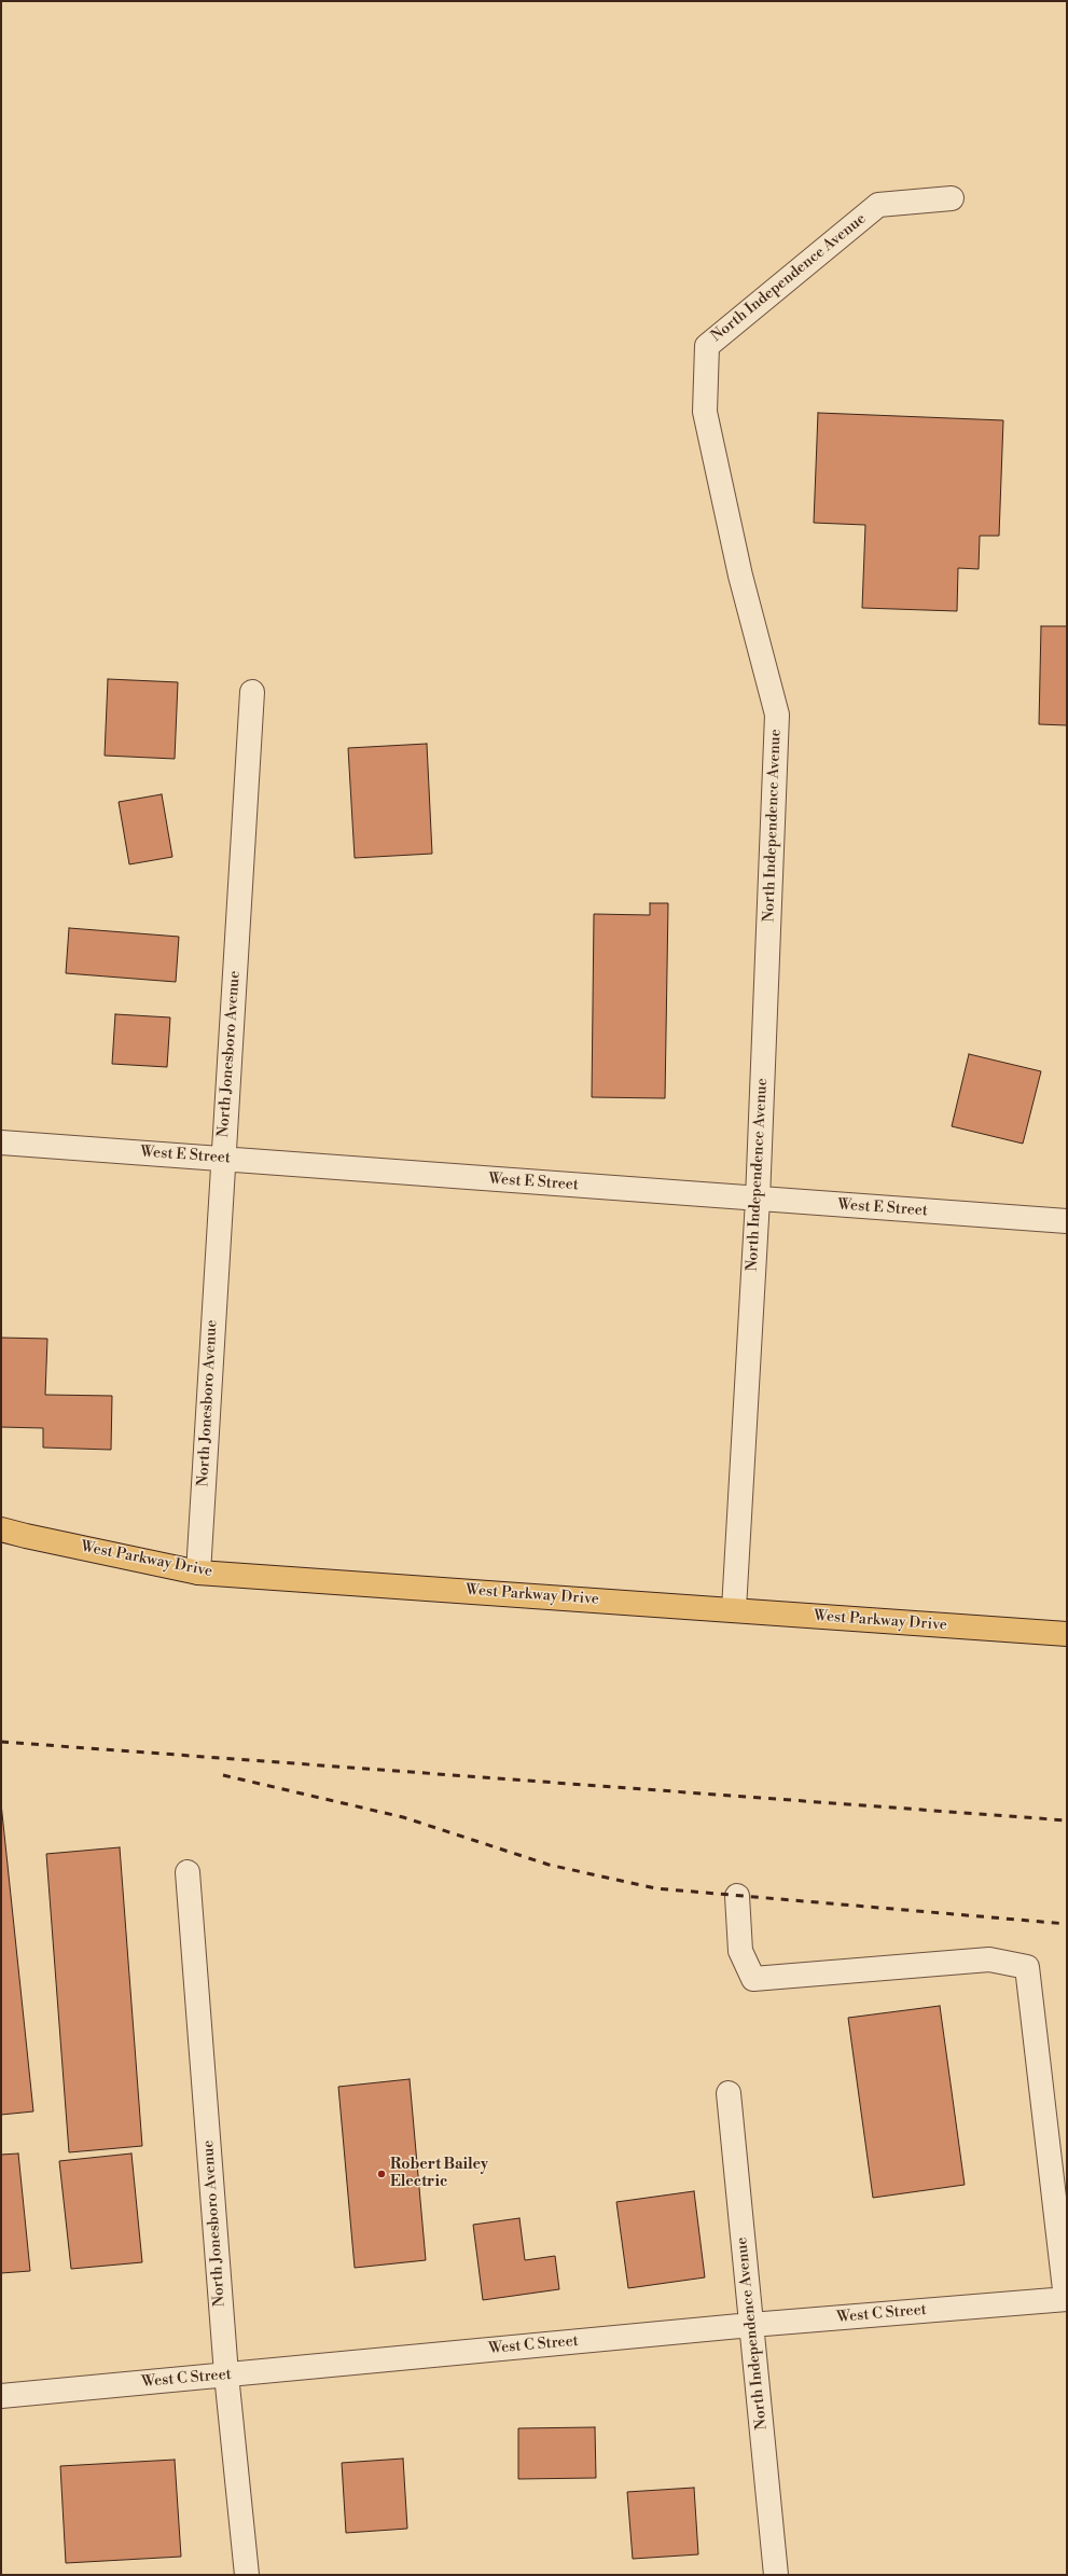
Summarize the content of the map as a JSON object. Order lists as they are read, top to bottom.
{
  "streets": {
    "main road": ["West Parkway Drive"],
    "street": [
      "North Independence Avenue",
      "North Jonesboro Avenue",
      "West E Street",
      "West C Street"
    ]
  },
  "crossings": [
    ["North Independence Avenue", "West E Street"],
    ["North Independence Avenue", "West Parkway Drive"],
    ["North Independence Avenue", "West C Street"],
    ["North Jonesboro Avenue", "West E Street"],
    ["North Jonesboro Avenue", "West Parkway Drive"],
    ["North Jonesboro Avenue", "West C Street"]
  ],
  "places": ["Robert Bailey Electric"]
}
